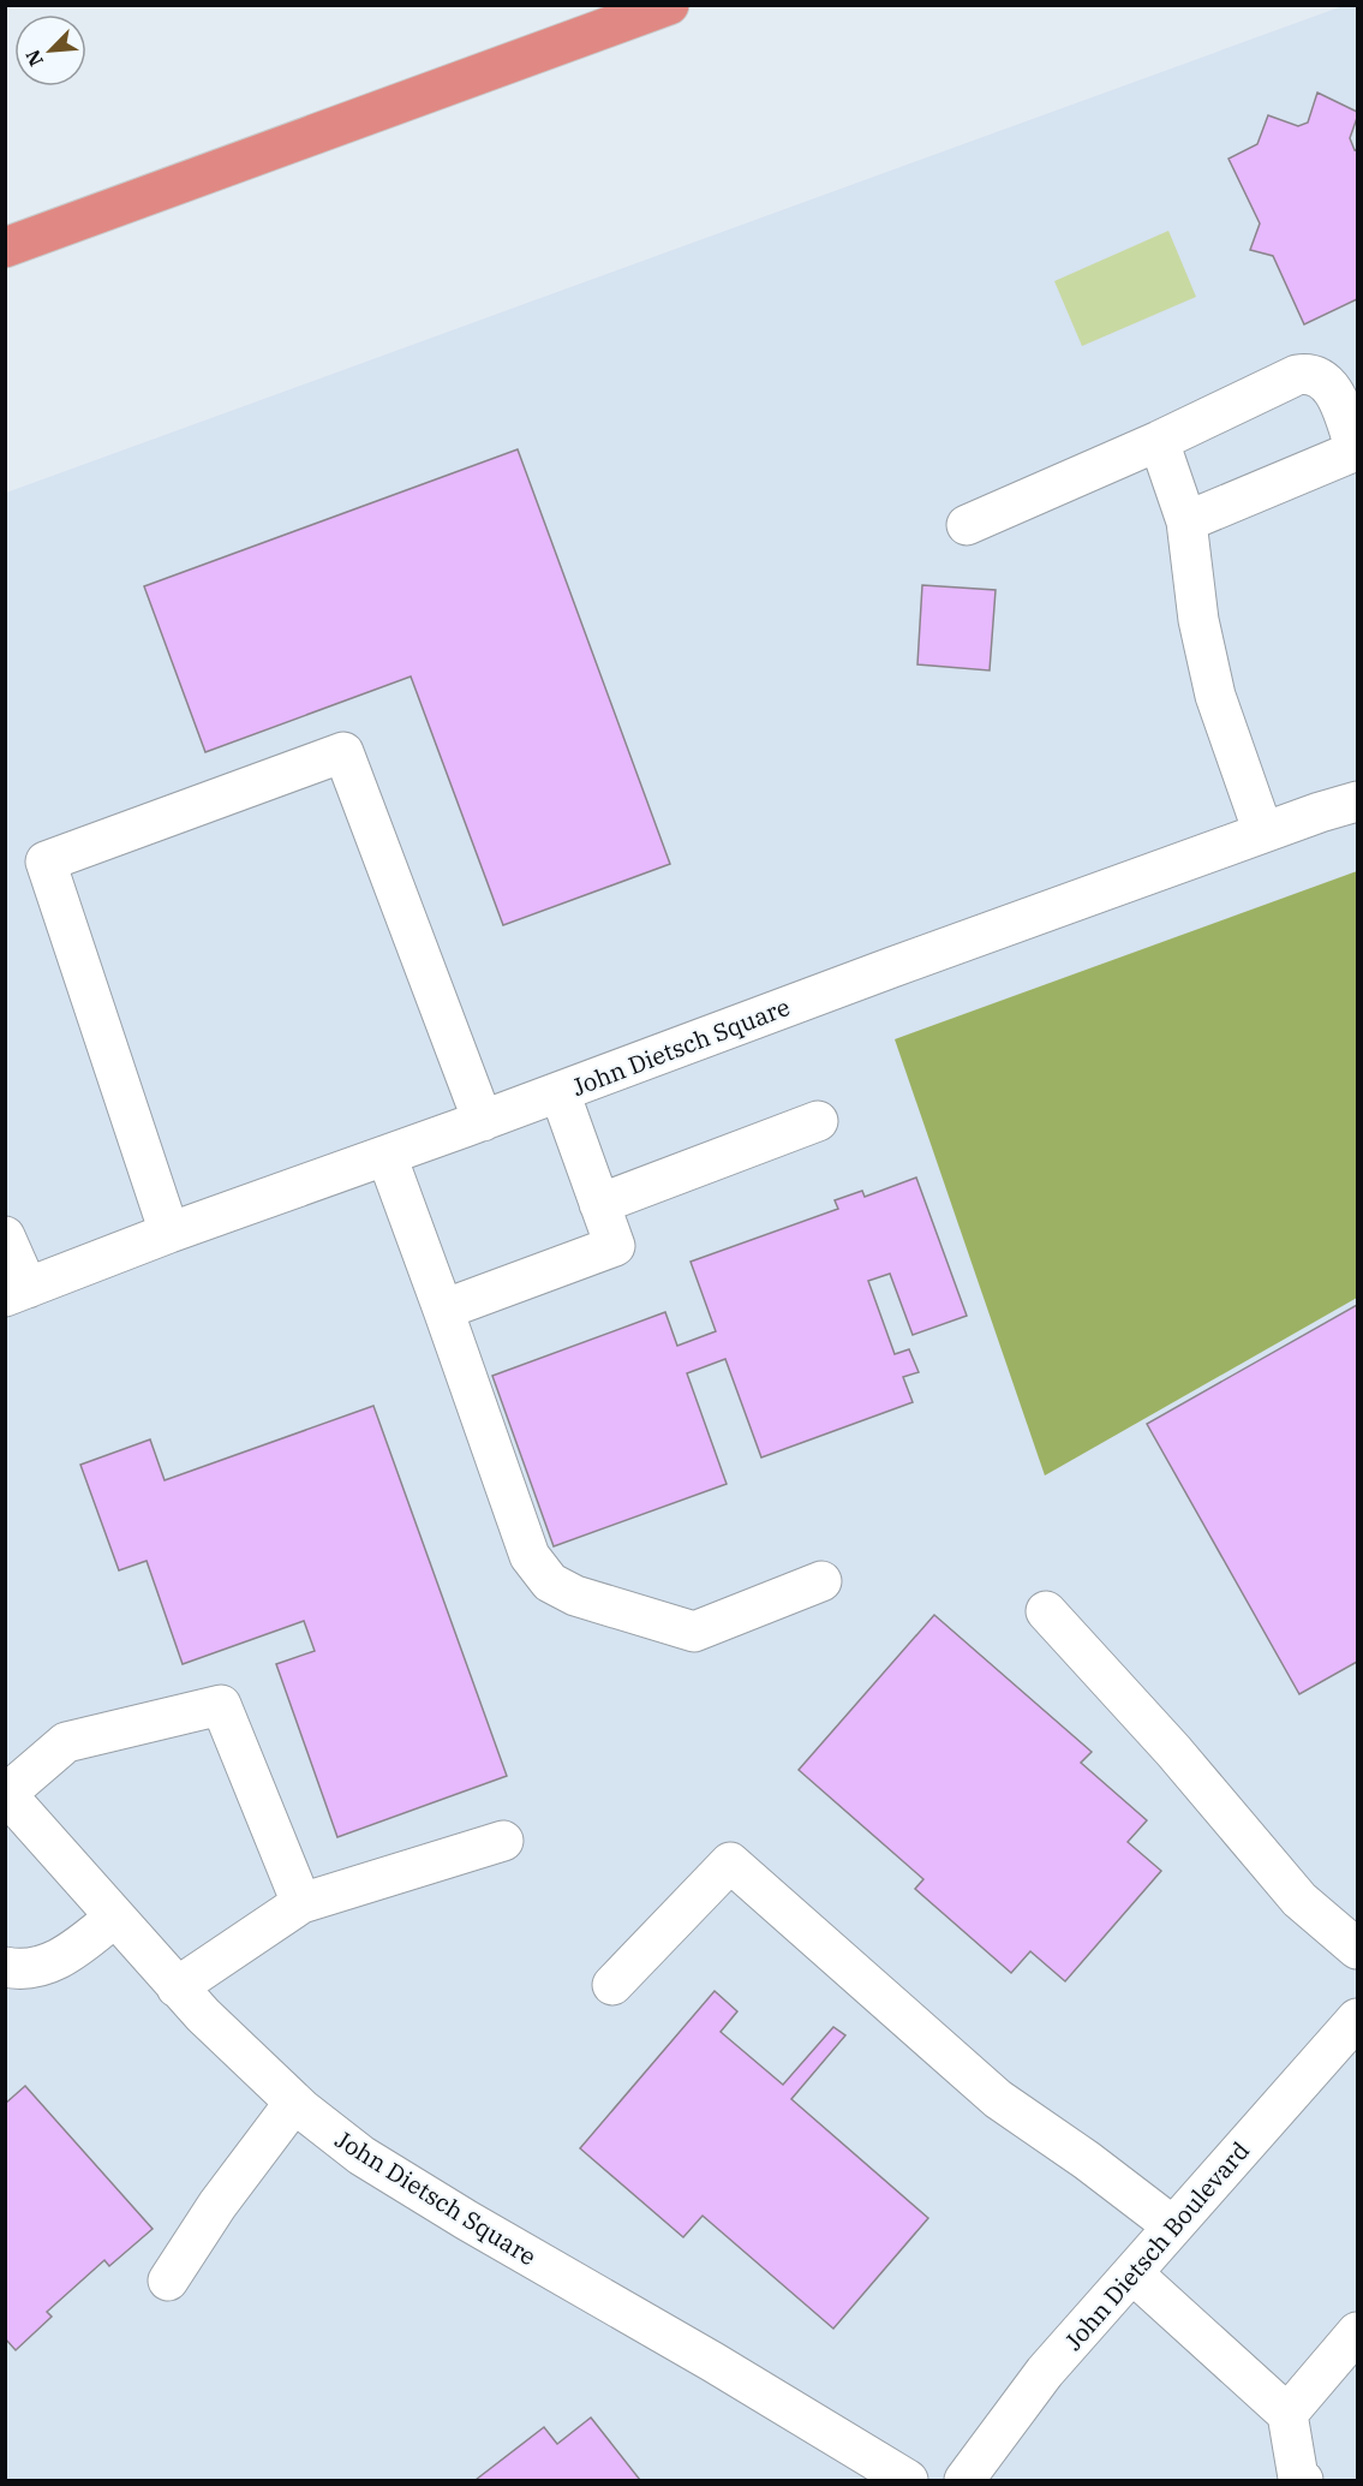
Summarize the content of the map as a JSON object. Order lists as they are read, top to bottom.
{
  "streets": {
    "street": ["John Dietsch Square", "John Dietsch Boulevard"]
  },
  "north": "bottom left"
}
